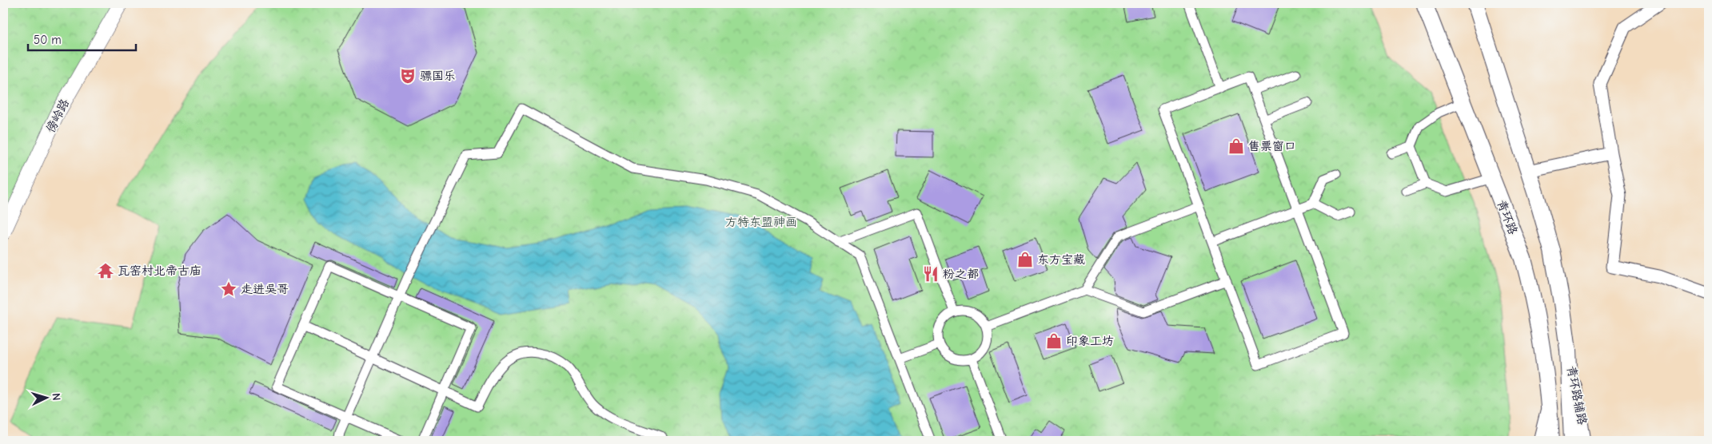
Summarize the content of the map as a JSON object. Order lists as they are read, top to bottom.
{
  "streets": {
    "main road": ["青环路"],
    "street": ["傍岭路", "青环路辅路"]
  },
  "parks": ["方特东盟神画"],
  "places": {
    "theatre": ["骠国乐"],
    "shop": ["售票窗口", "东方宝藏", "印象工坊"],
    "temple": ["瓦窑村北帝古庙"],
    "restaurant": ["粉之都"],
    "place": ["走进吴哥"]
  },
  "scale_bar": "50 m",
  "north": "right"
}
